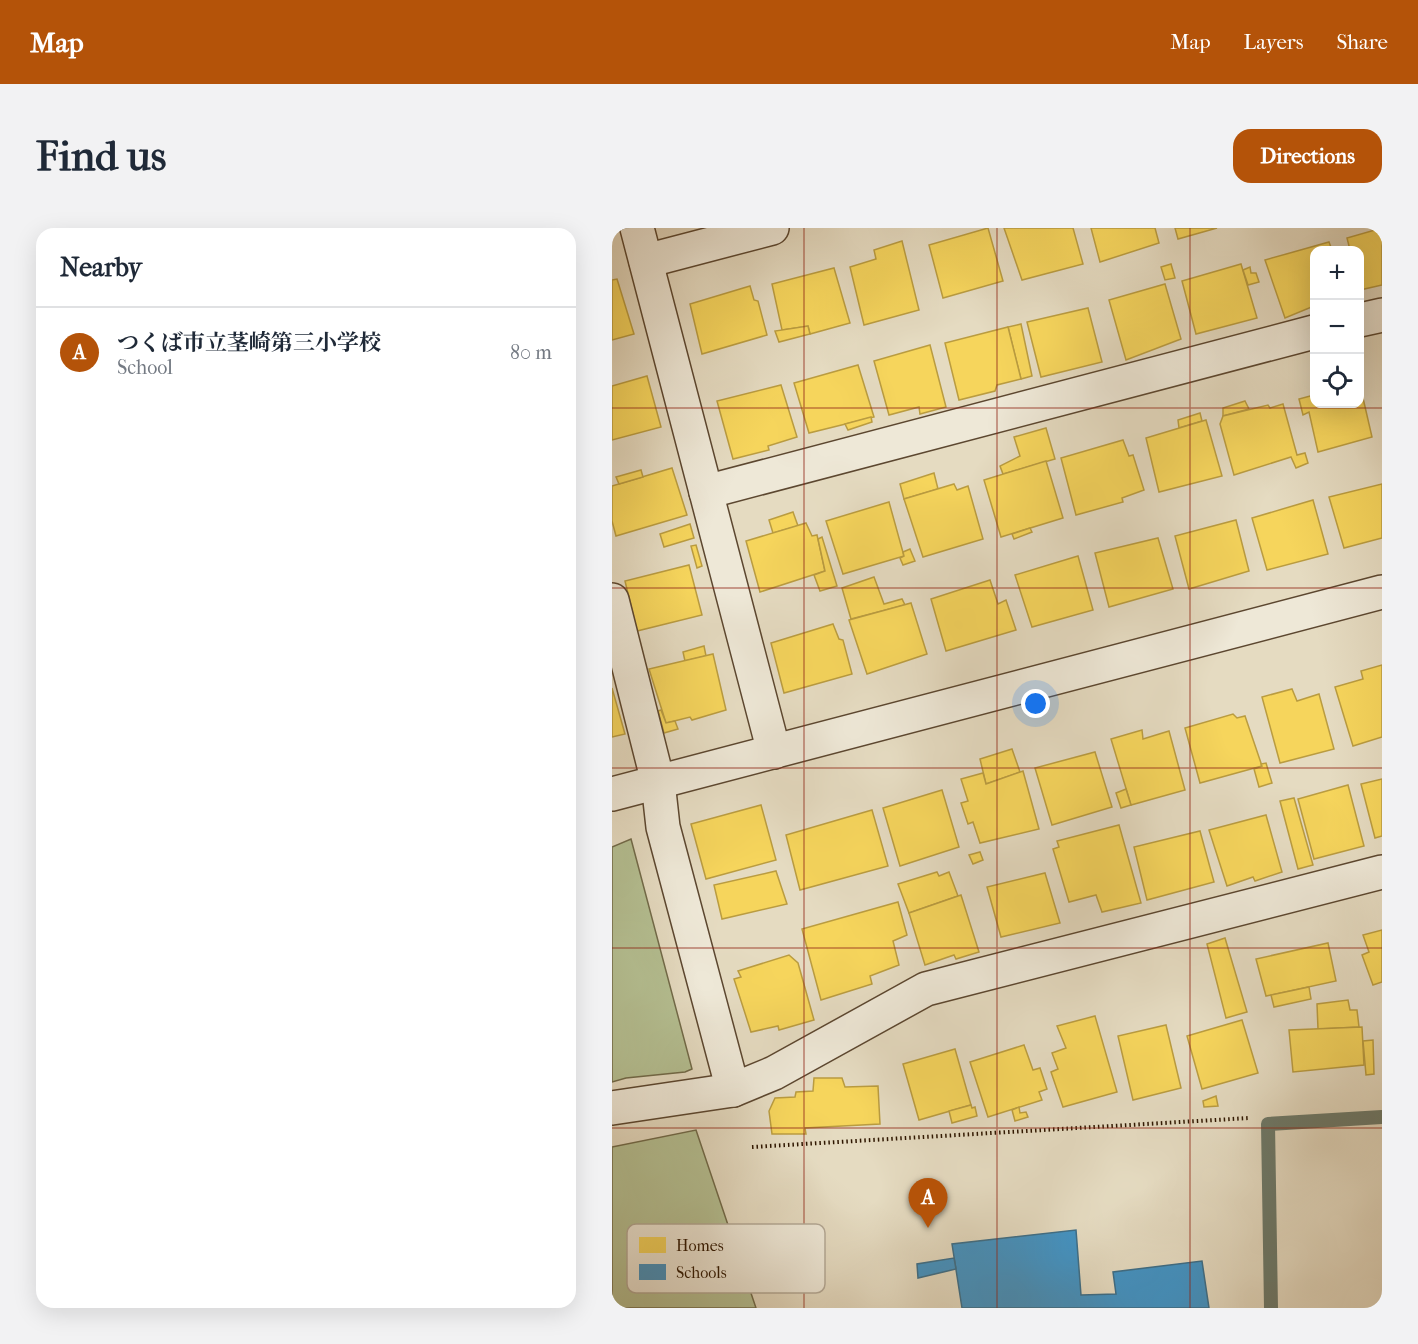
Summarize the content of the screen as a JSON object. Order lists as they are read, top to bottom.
{
  "legend": ["Homes", "Schools"],
  "page": {
    "header": "Map",
    "nav": ["Map", "Layers", "Share"],
    "buttons": "Directions",
    "title": "Find us",
    "heading": "Nearby",
    "map_buttons": ["+", "−"],
    "list": [
      {
        "mark": "A",
        "name": "つくば市立茎崎第三小学校",
        "note": "School",
        "value": "80 m"
      }
    ],
    "pins": "A"
  }
}
